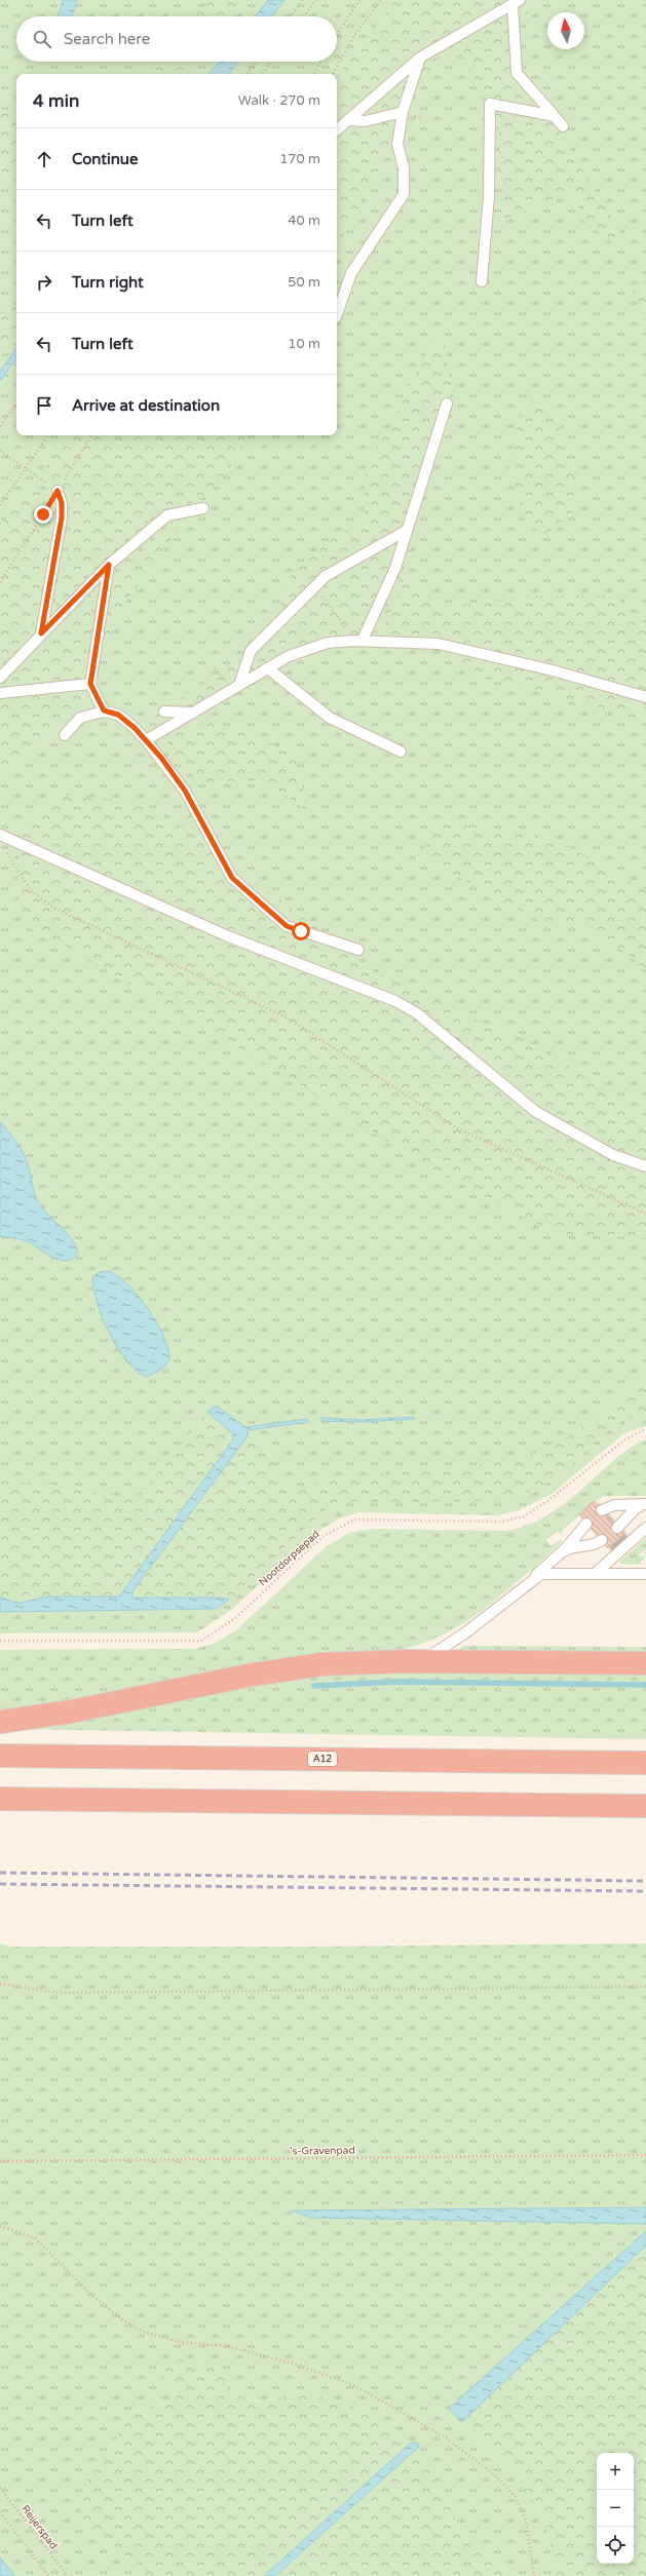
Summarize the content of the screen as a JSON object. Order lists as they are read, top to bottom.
{
  "streets": {
    "highway": ["A12"],
    "path": ["Nootdorpsepad", "'s-Gravenpad", "Reijerspad"]
  },
  "north": "top",
  "page": {
    "search": "Search here",
    "heading": ["4 min", "Walk · 270 m"],
    "list": [
      ["Continue", "170 m"],
      ["Turn left", "40 m"],
      ["Turn right", "50 m"],
      ["Turn left", "10 m"],
      "Arrive at destination"
    ],
    "map_buttons": ["+", "−"]
  }
}
